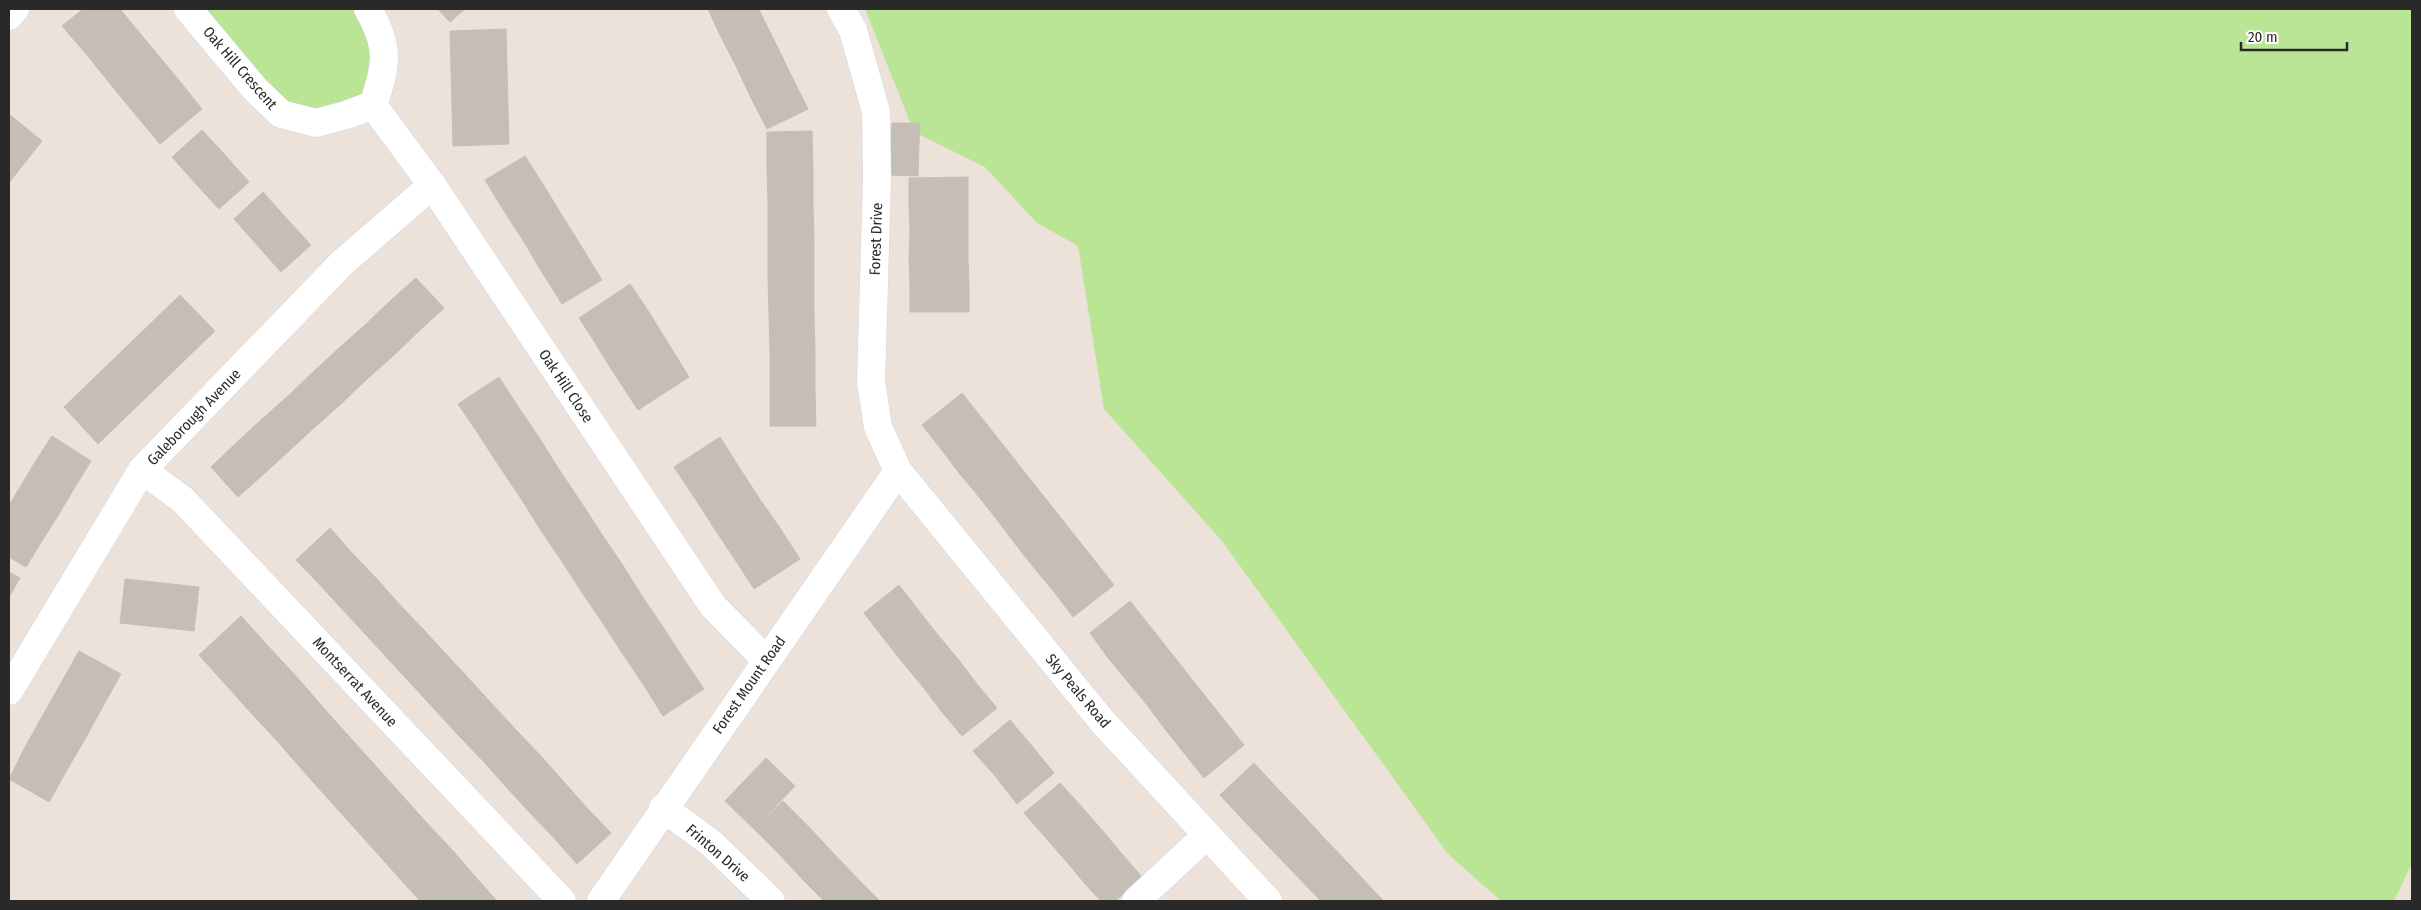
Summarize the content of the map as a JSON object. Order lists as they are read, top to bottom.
{
  "streets": {
    "street": [
      "Oak Hill Crescent",
      "Forest Drive",
      "Oak Hill Close",
      "Galeborough Avenue",
      "Montserrat Avenue",
      "Forest Mount Road",
      "Sky Peals Road",
      "Frinton Drive"
    ]
  },
  "crossings": [
    ["Oak Hill Crescent", "Oak Hill Close"],
    ["Forest Drive", "Forest Mount Road"],
    ["Forest Drive", "Sky Peals Road"],
    ["Oak Hill Close", "Galeborough Avenue"],
    ["Oak Hill Close", "Forest Mount Road"],
    ["Galeborough Avenue", "Montserrat Avenue"],
    ["Forest Mount Road", "Sky Peals Road"],
    ["Forest Mount Road", "Frinton Drive"]
  ],
  "scale_bar": "20 m"
}
